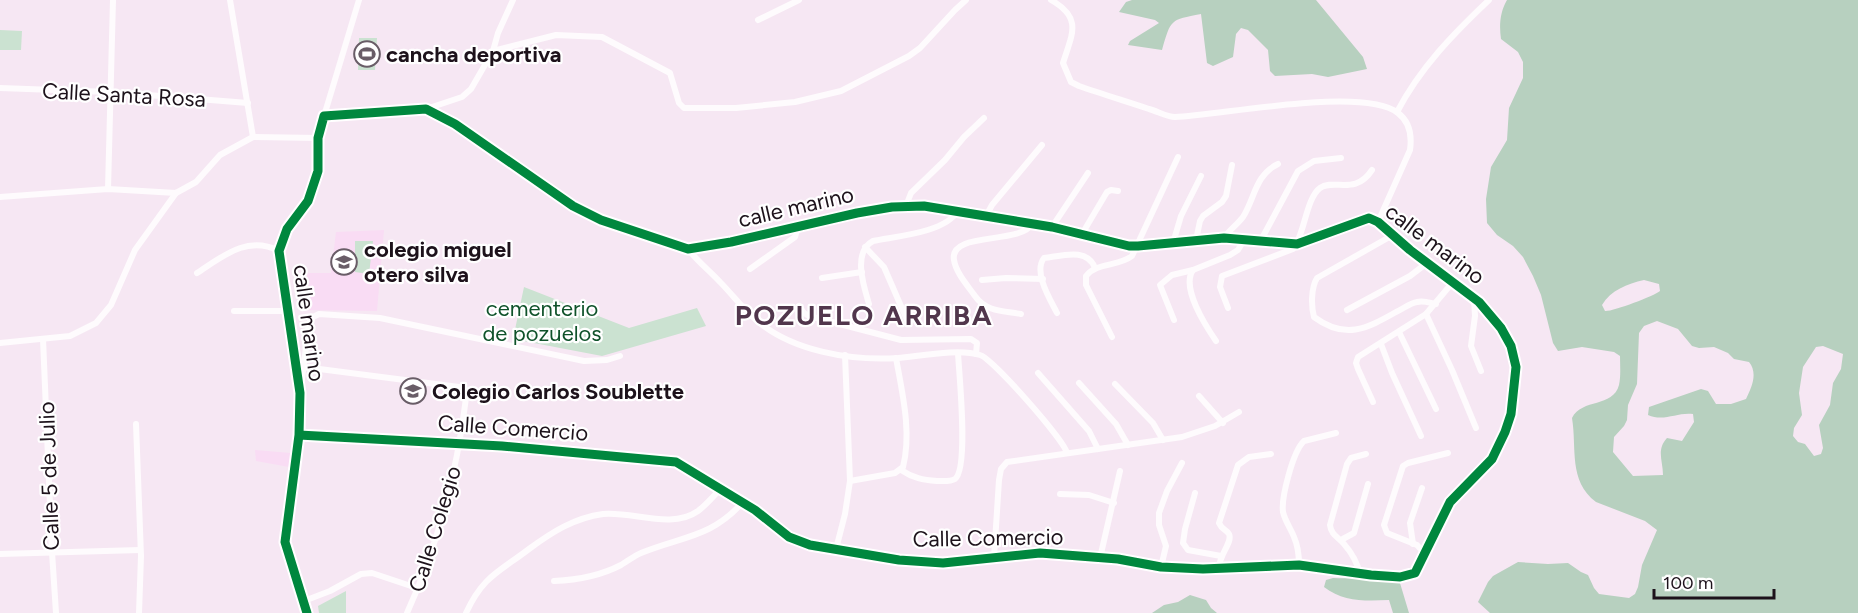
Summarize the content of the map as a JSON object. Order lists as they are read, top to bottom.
{
  "streets": {
    "street": [
      "Calle Santa Rosa",
      "calle marino",
      "Calle Comercio",
      "Calle 5 de Julio",
      "Calle Colegio"
    ]
  },
  "crossings": [
    ["calle marino", "Calle Comercio"],
    ["Calle Comercio", "Calle Colegio"]
  ],
  "districts": ["POZUELO ARRIBA"],
  "parks": ["cementerio de pozuelos"],
  "places": {
    "sports": ["cancha deportiva"],
    "school or university": ["colegio miguel otero silva", "Colegio Carlos Soublette"]
  },
  "scale_bar": "100 m"
}
